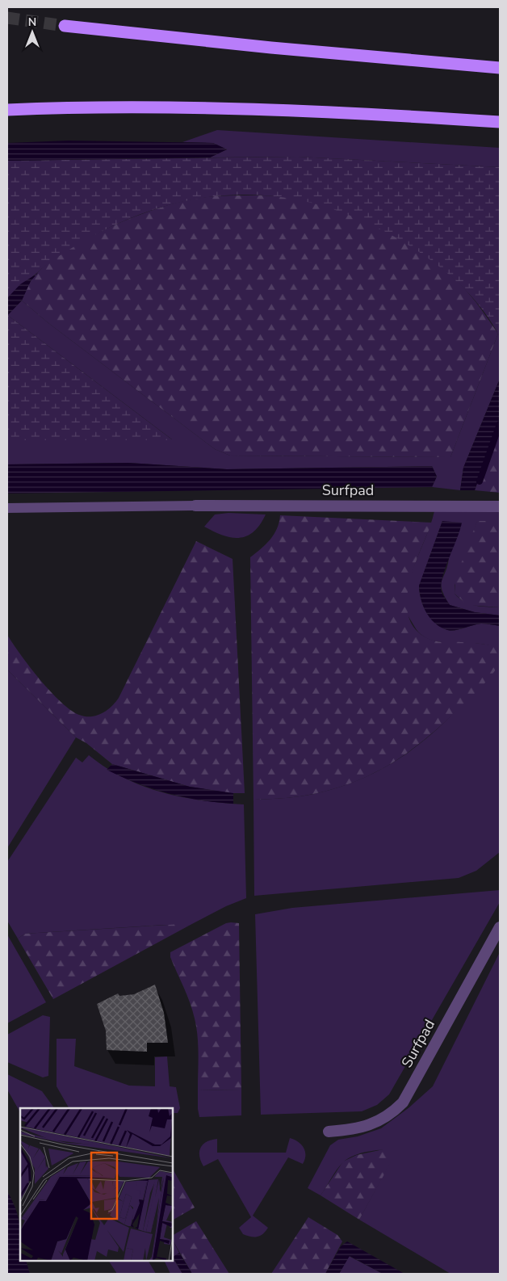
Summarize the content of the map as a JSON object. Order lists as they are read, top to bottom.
{
  "streets": {
    "street": ["Surfpad"]
  },
  "north": "top"
}
